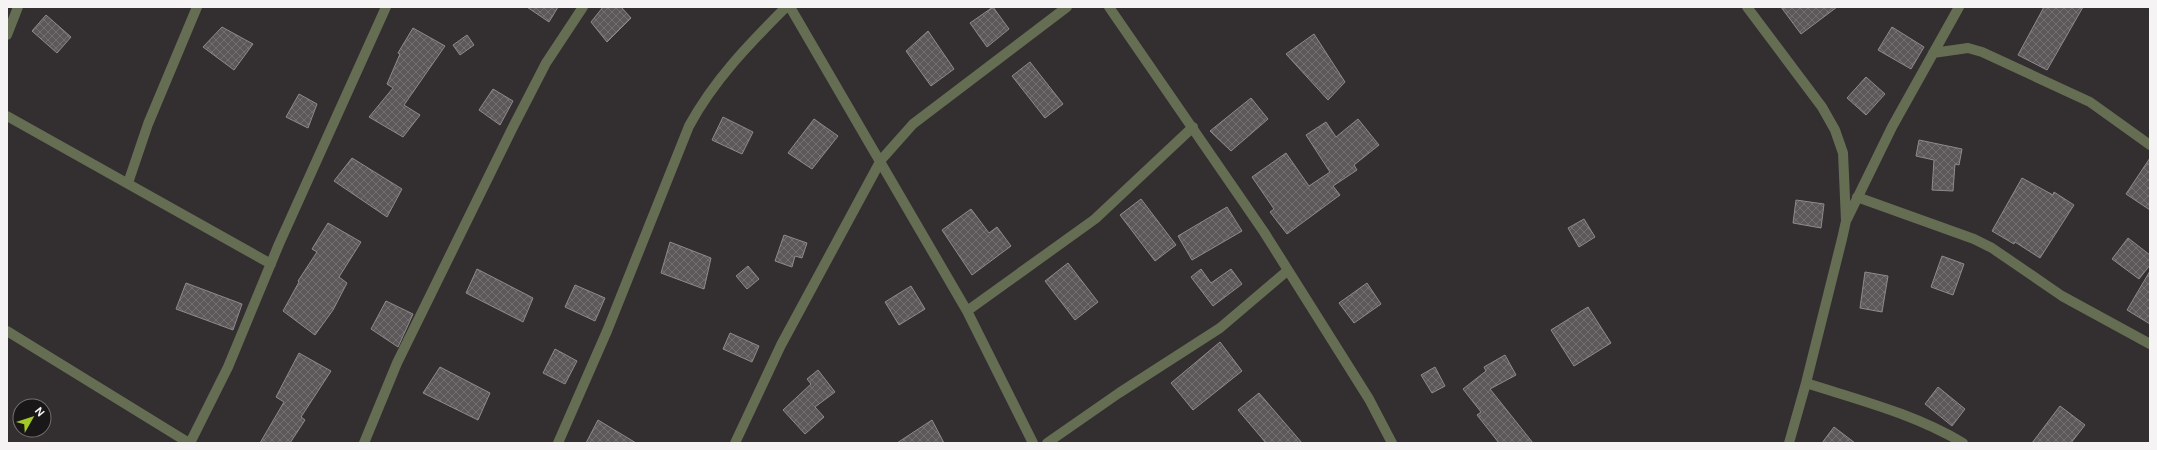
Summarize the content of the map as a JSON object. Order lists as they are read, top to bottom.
{
  "north": "top right"
}
